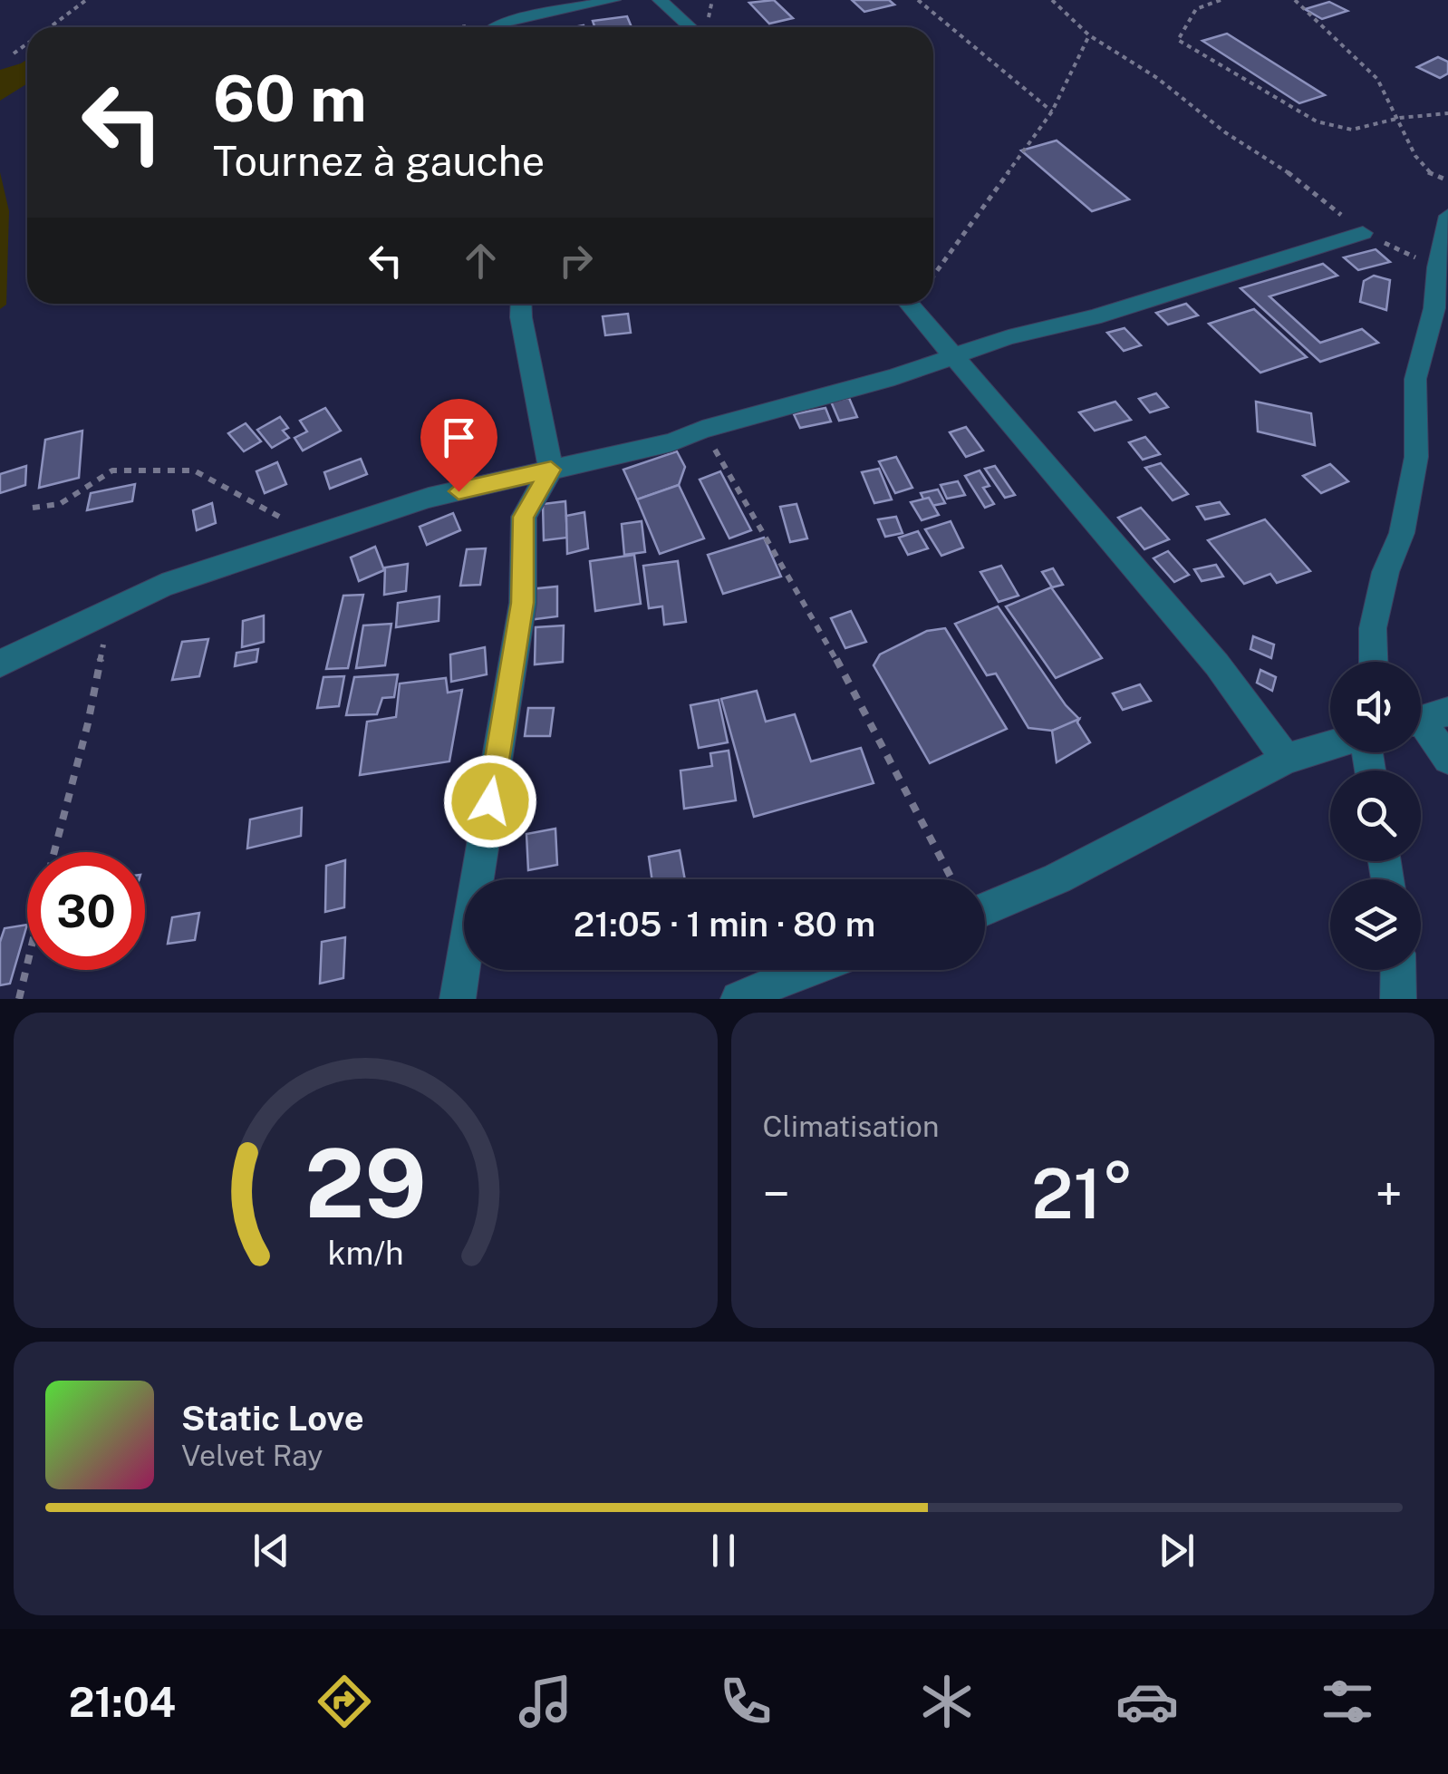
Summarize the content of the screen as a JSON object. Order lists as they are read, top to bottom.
{
  "page": {
    "turn": ["60 m", "Tournez à gauche"],
    "limit": "30",
    "trip": "21:05 · 1 min · 80 m",
    "tile": "Climatisation",
    "heat": ["−", "21°", "+"],
    "song": ["Static Love", "Velvet Ray"],
    "tabs": "21:04",
    "gauge": ["29", "km/h"]
  }
}
